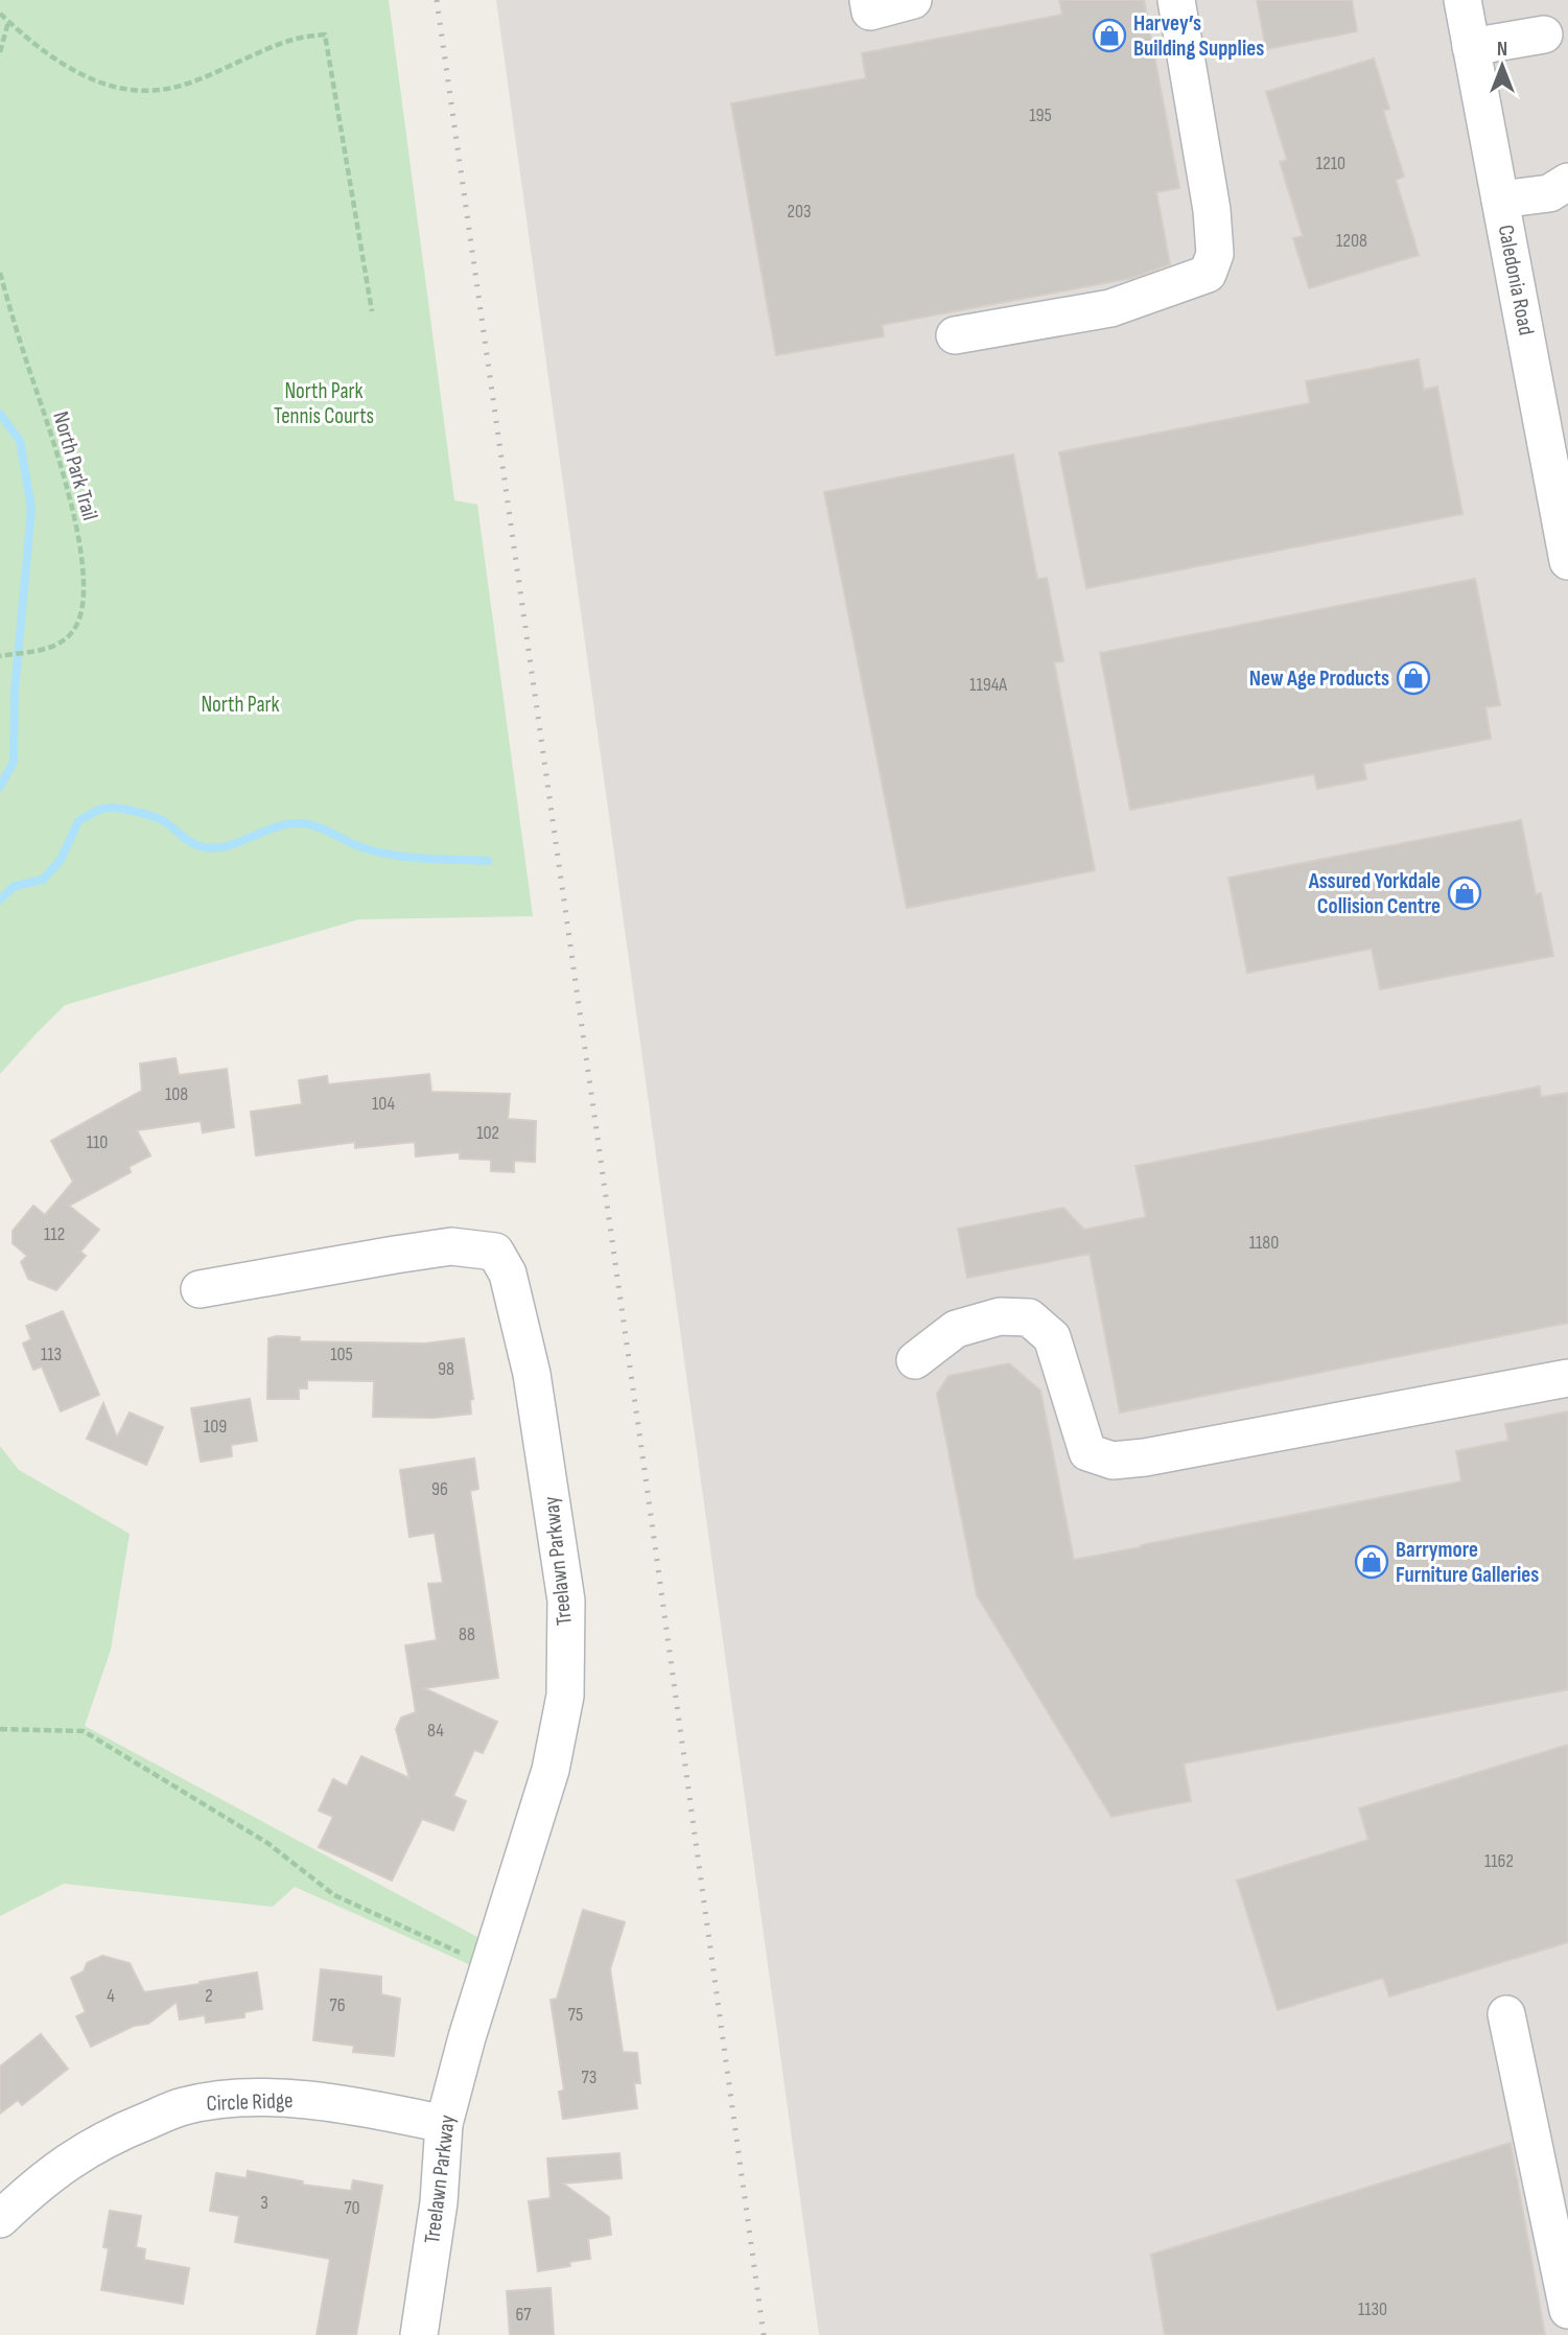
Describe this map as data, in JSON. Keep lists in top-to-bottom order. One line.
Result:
{"streets":{"street":["Caledonia Road","Treelawn Parkway","Circle Ridge"],"path":["North Park Trail"]},"crossings":[["Treelawn Parkway","Circle Ridge"]],"parks":["North Park Tennis Courts","North Park"],"places":{"shop":["Harvey’s Building Supplies","New Age Products","Assured Yorkdale Collision Centre","Barrymore Furniture Galleries"]},"house_numbers":["195","1210","203","1208","1194A","108","104","102","110","112","1180","113","105","98","109","96","88","84","1162","4","2","76","75","73","3","70","1130","67"],"north":"top"}
